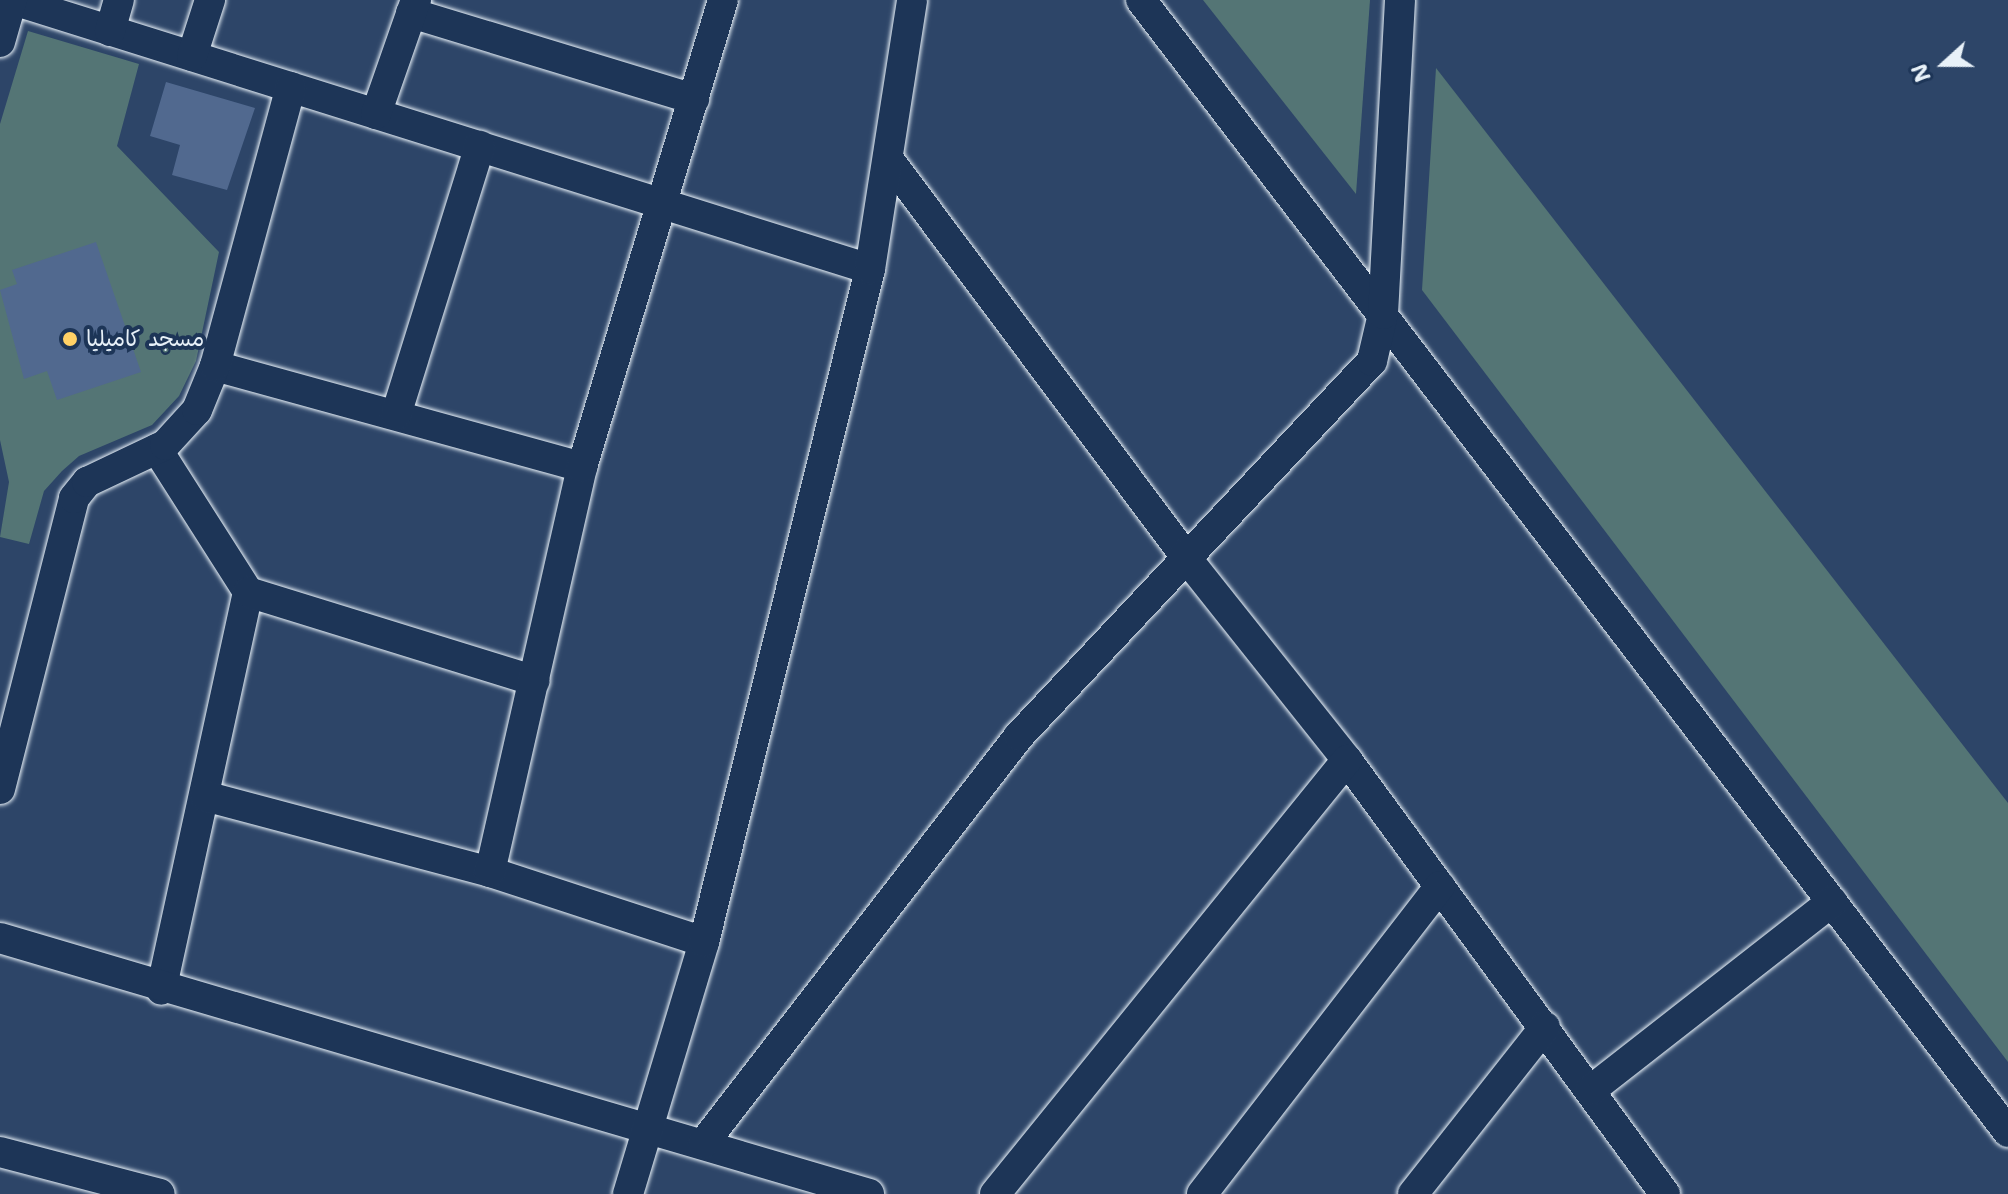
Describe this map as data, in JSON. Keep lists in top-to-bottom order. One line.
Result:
{"places":["مسجد كاميليا"],"north":"left"}
